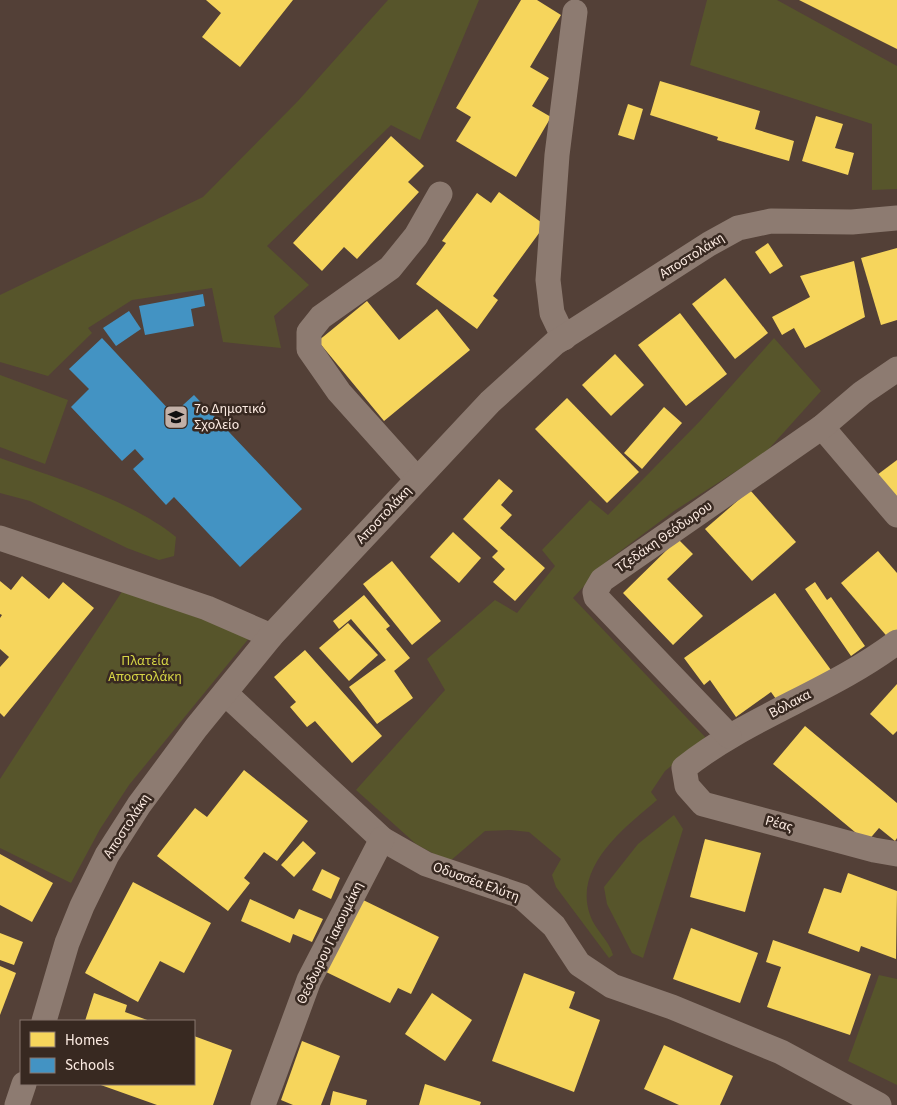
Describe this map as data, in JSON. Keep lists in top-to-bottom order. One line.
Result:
{"streets":{"street":["Αποστολάκη","Τζεδάκη Θεόδωρου","Βόλακα","Ρέας","Οδυσσέα Ελύτη","Θεόδωρου Γιακουμάκη"]},"crossings":[["Αποστολάκη","Οδυσσέα Ελύτη"],["Τζεδάκη Θεόδωρου","Βόλακα"],["Βόλακα","Ρέας"],["Οδυσσέα Ελύτη","Θεόδωρου Γιακουμάκη"]],"parks":["Πλατεία Αποστολάκη"],"places":{"school or university":["7ο Δημοτικό Σχολείο"]},"legend":["Homes","Schools"]}
